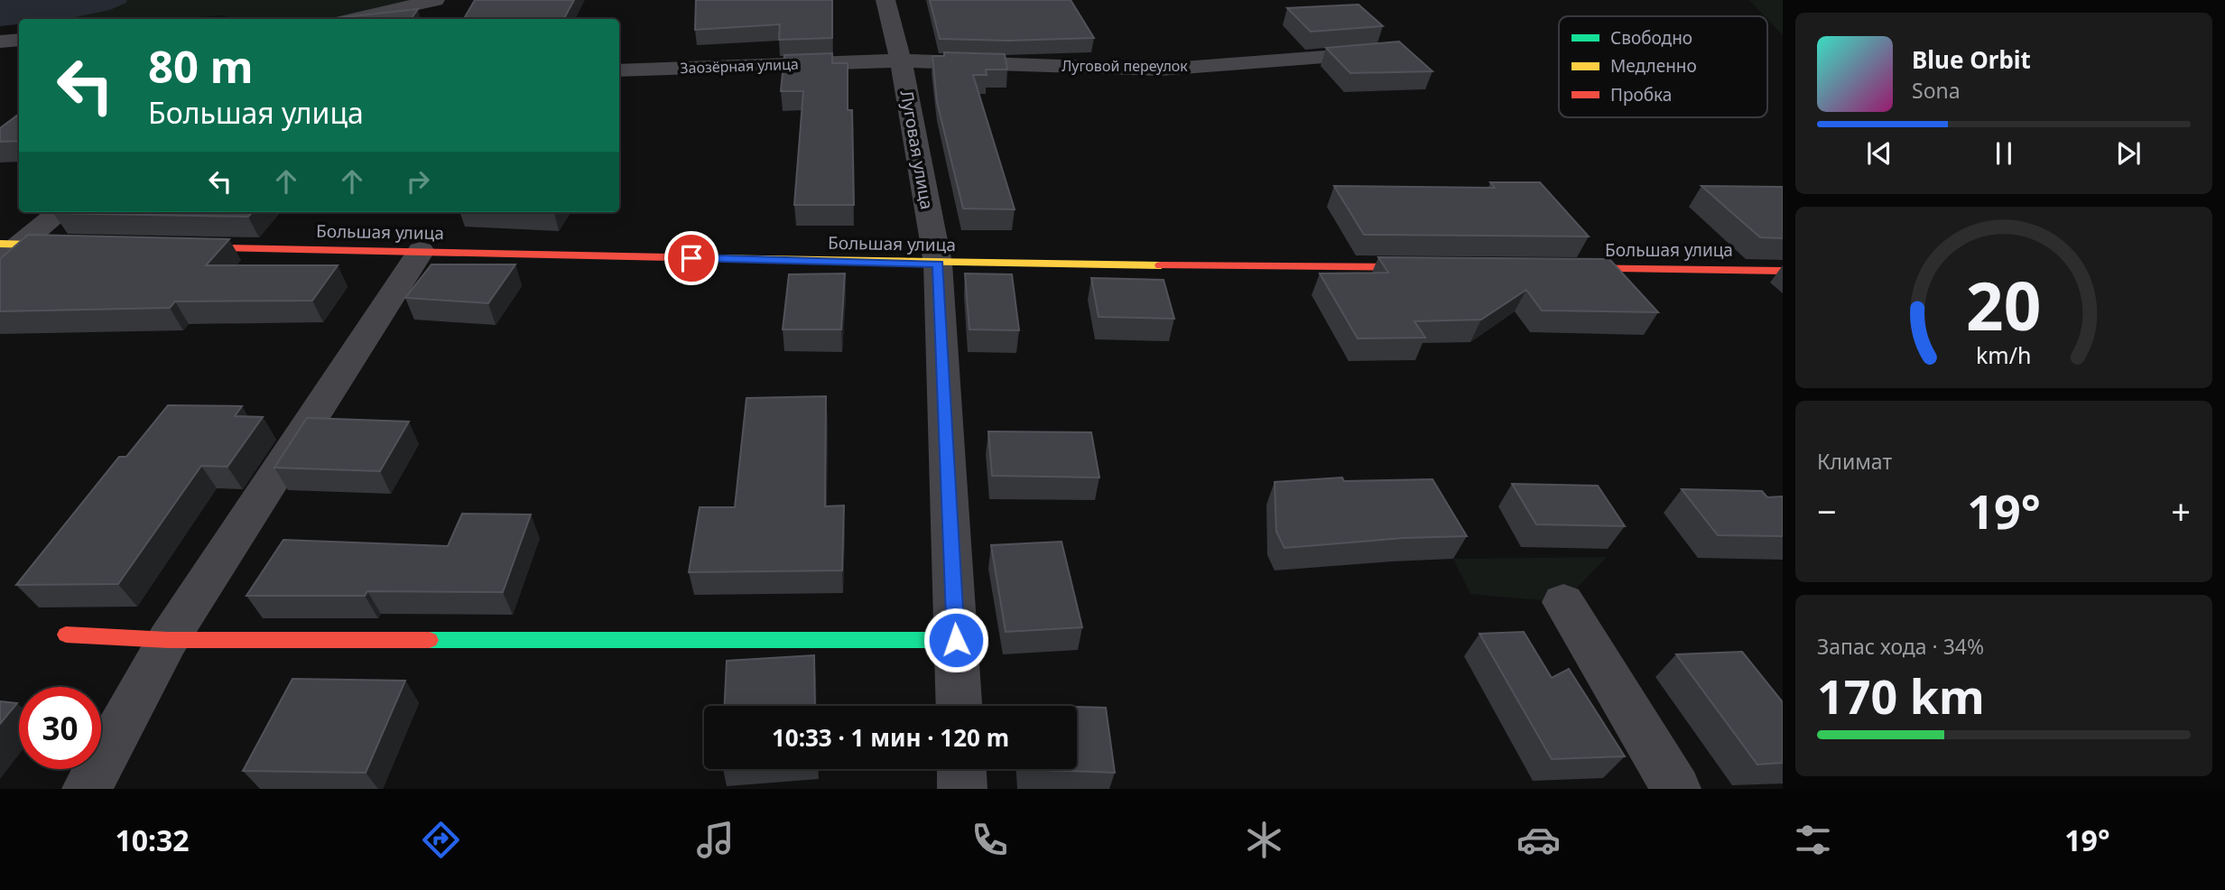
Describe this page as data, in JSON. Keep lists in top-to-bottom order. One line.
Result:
{"streets":{"street":["Заозёрная улица","Луговой переулок","Луговая улица","Большая улица"]},"crossings":[["Заозёрная улица","Луговой переулок"],["Заозёрная улица","Луговая улица"],["Луговой переулок","Луговая улица"],["Луговая улица","Большая улица"]],"legend":["Свободно","Медленно","Пробка"],"page":{"turn":["80 m","Большая улица"],"song":["Blue Orbit","Sona"],"tile":["Климат",["Запас хода · 34%","170 km"]],"heat":["−","19°","+"],"limit":"30","trip":"10:33 · 1 мин · 120 m","tabs":["10:32","19°"],"gauge":["20","km/h"]}}
